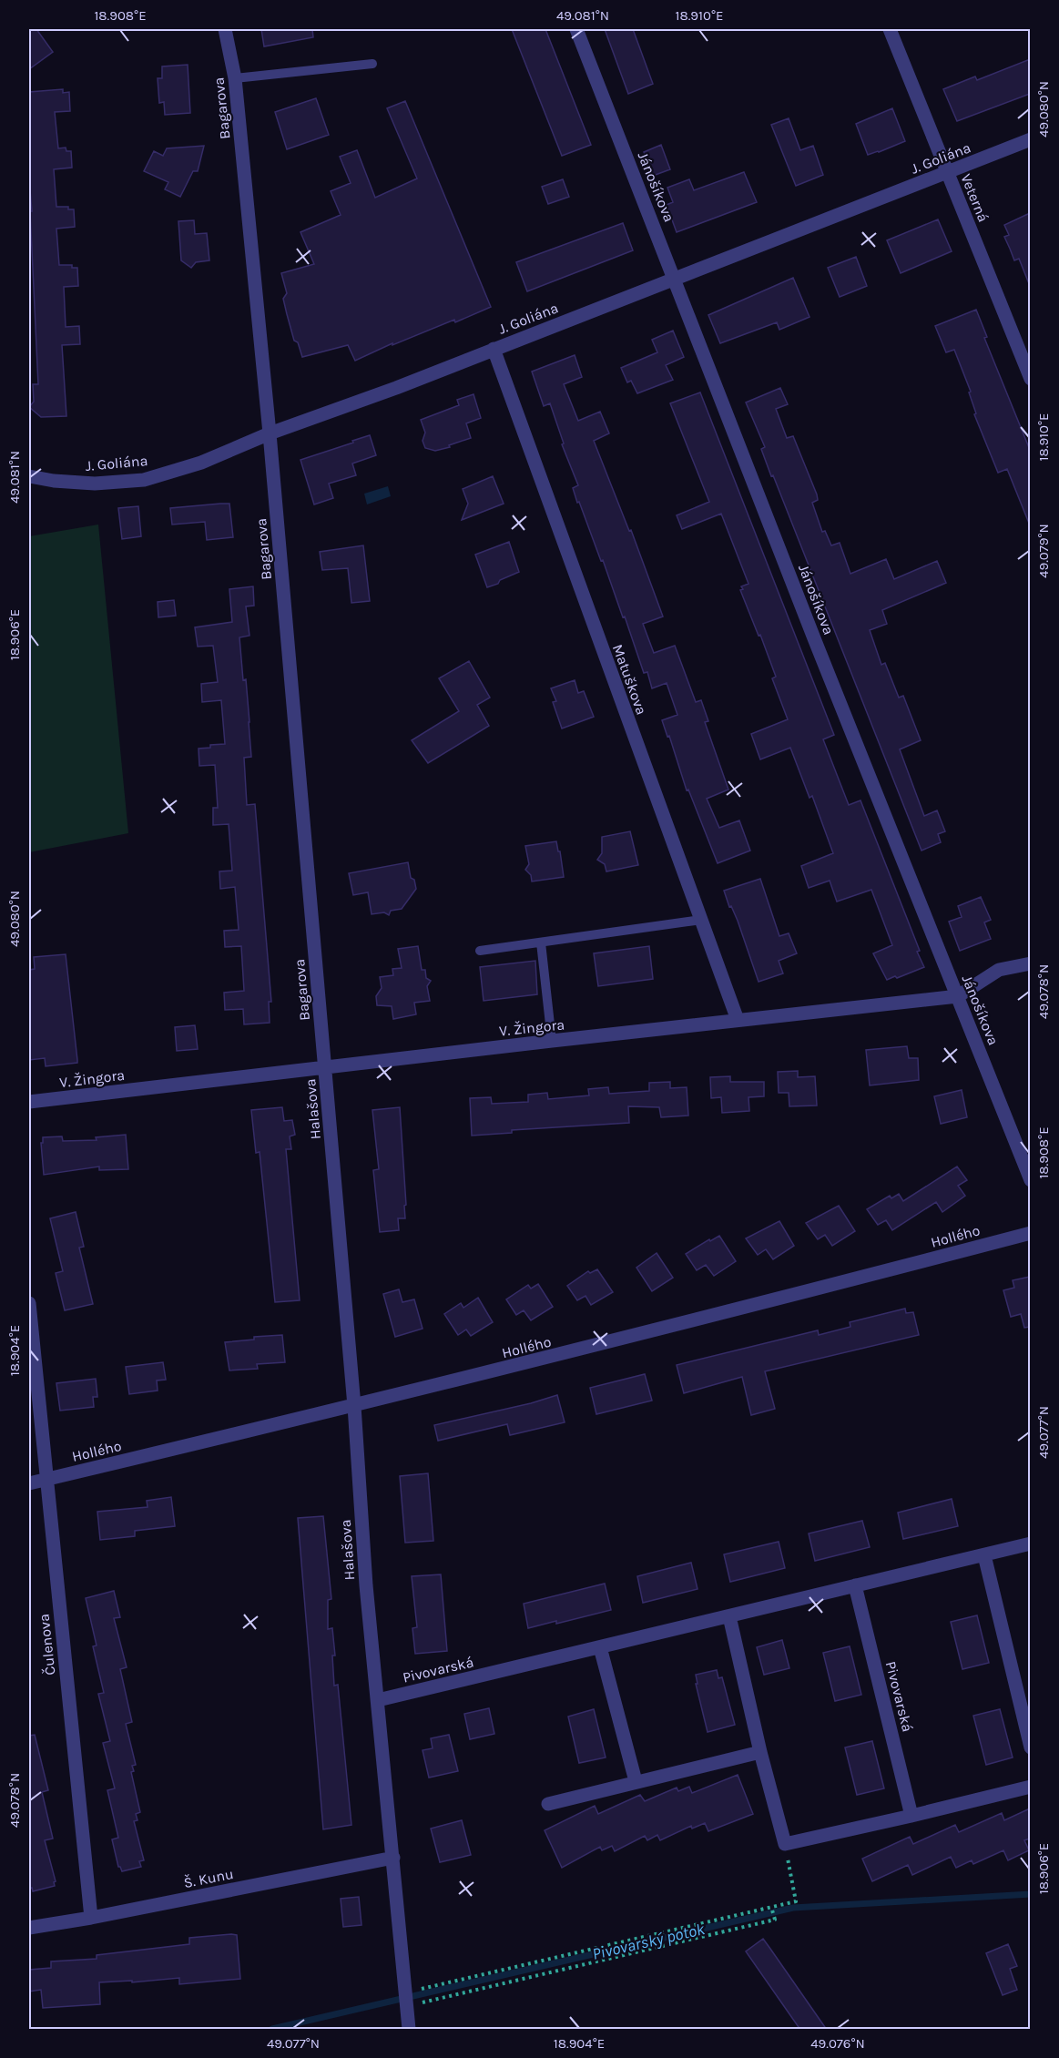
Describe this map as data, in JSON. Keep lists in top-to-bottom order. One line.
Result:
{"streets":{"street":["Bagarova","J. Goliána","Jánošíkova","Veterná","Matuškova","V. Žingora","Halašova","Hollého","Čulenova","Pivovarská","Š. Kunu"]},"crossings":[["Bagarova","J. Goliána"],["Bagarova","V. Žingora"],["Bagarova","Halašova"],["J. Goliána","Jánošíkova"],["J. Goliána","Veterná"],["J. Goliána","Matuškova"],["Jánošíkova","V. Žingora"],["Matuškova","V. Žingora"],["V. Žingora","Halašova"],["Halašova","Hollého"],["Halašova","Pivovarská"],["Halašova","Š. Kunu"],["Hollého","Čulenova"],["Čulenova","Š. Kunu"]],"water":["Pivovarský potok"],"coordinates":["18.908°E","49.081°N","18.910°E","49.080°N","49.079°N","18.906°E","49.078°N","18.904°E","49.077°N","49.076°N"]}
